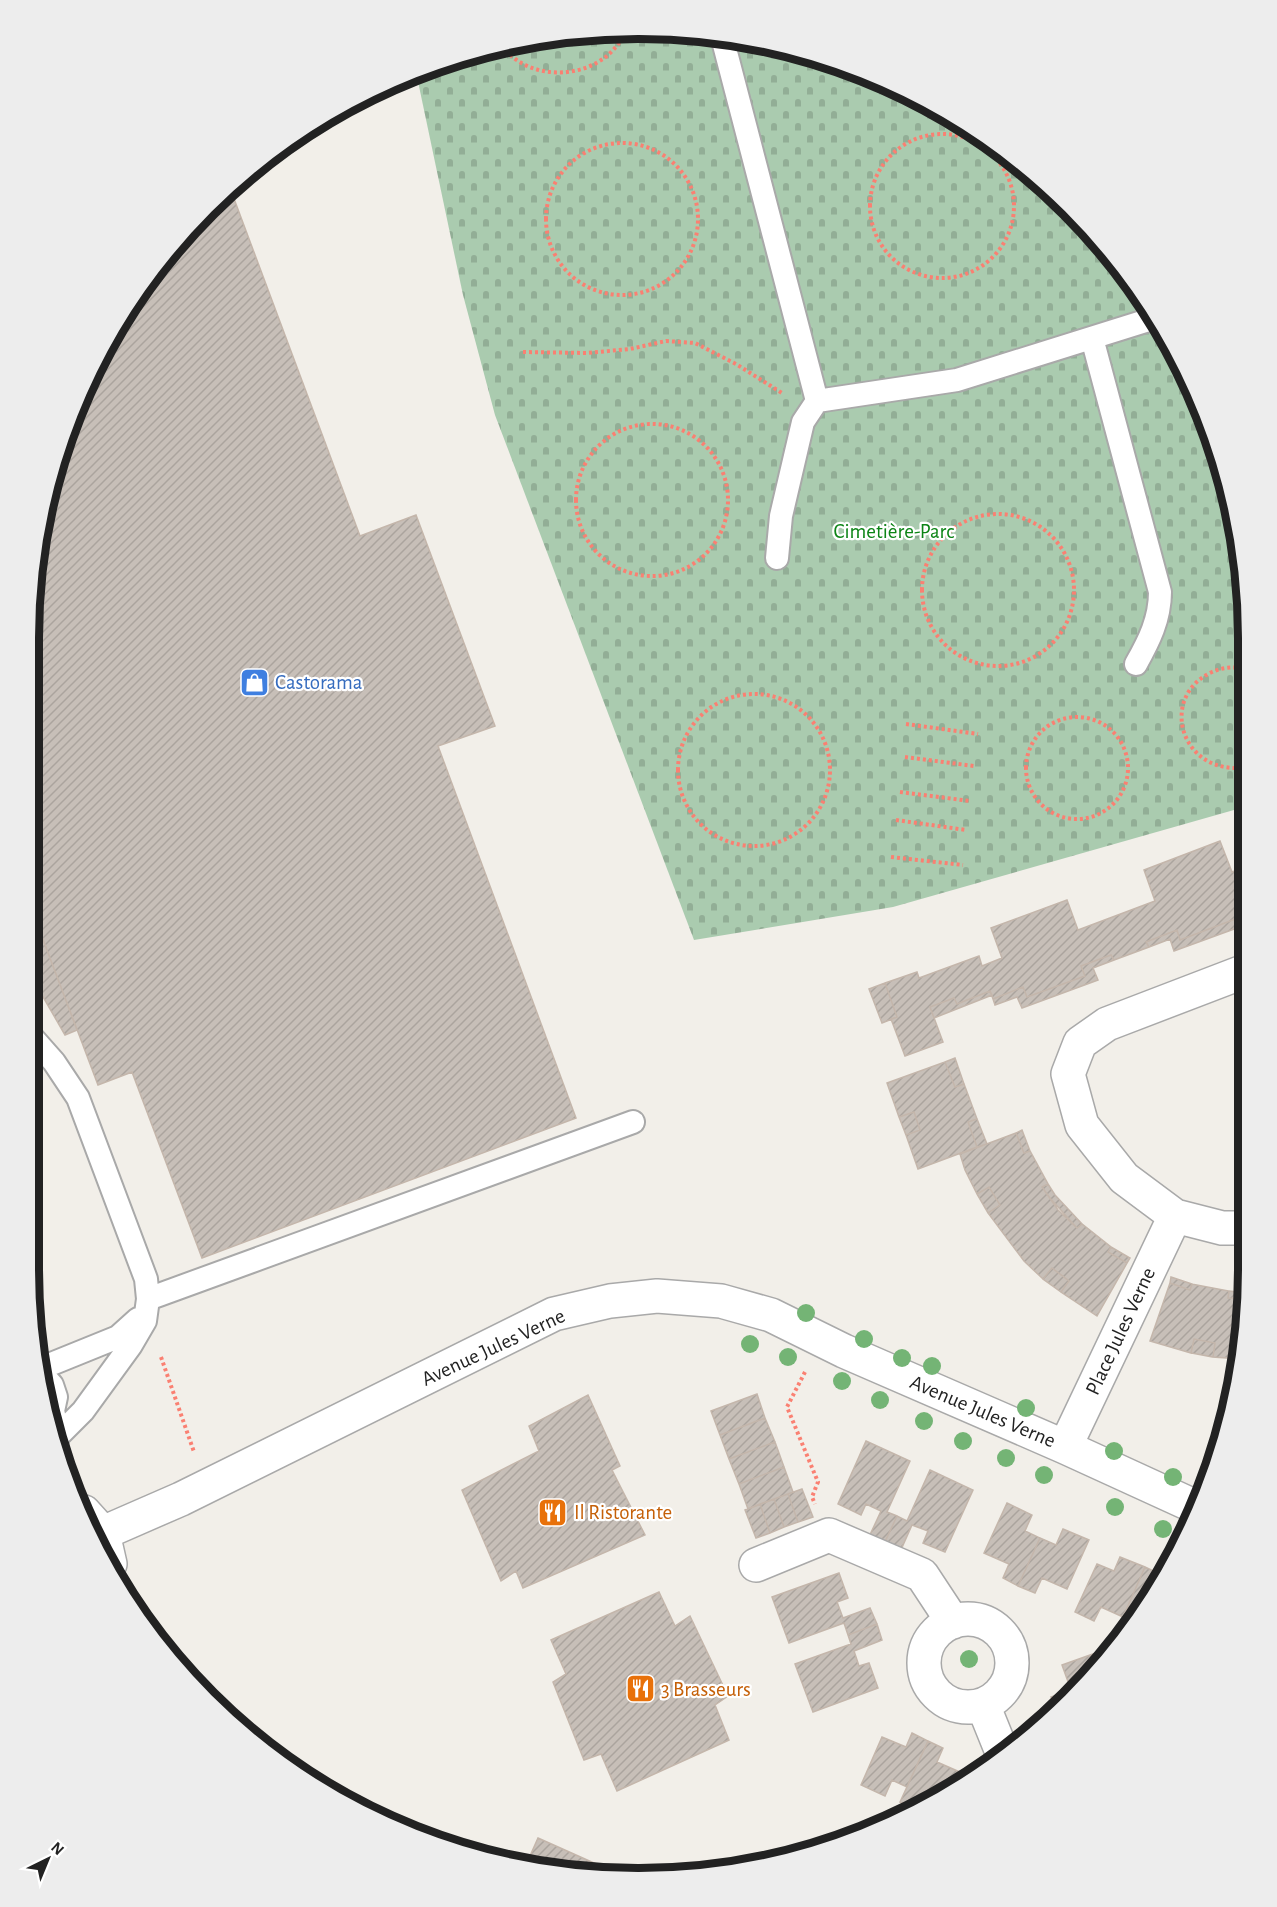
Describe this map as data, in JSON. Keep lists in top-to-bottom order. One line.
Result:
{"streets":{"street":["Place Jules Verne","Avenue Jules Verne"]},"crossings":[["Place Jules Verne","Avenue Jules Verne"]],"parks":["Cimetière-Parc"],"places":{"shop":["Castorama"],"restaurant":["Il Ristorante","3 Brasseurs"]},"north":"top right"}
